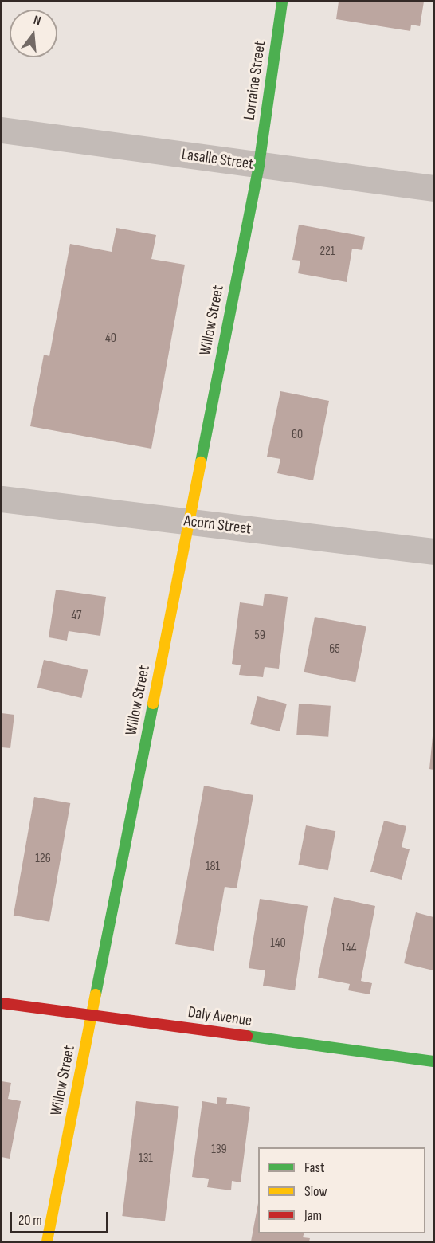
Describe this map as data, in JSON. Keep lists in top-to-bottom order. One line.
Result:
{"streets":{"street":["Lorraine Street","Lasalle Street","Willow Street","Acorn Street","Daly Avenue"]},"crossings":[["Lorraine Street","Lasalle Street"],["Lorraine Street","Willow Street"],["Lasalle Street","Willow Street"],["Willow Street","Acorn Street"],["Willow Street","Daly Avenue"]],"house_numbers":["221","40","60","47","59","65","126","181","140","144","139","131"],"legend":["Fast","Slow","Jam"],"scale_bar":"20 m","north":"top"}
